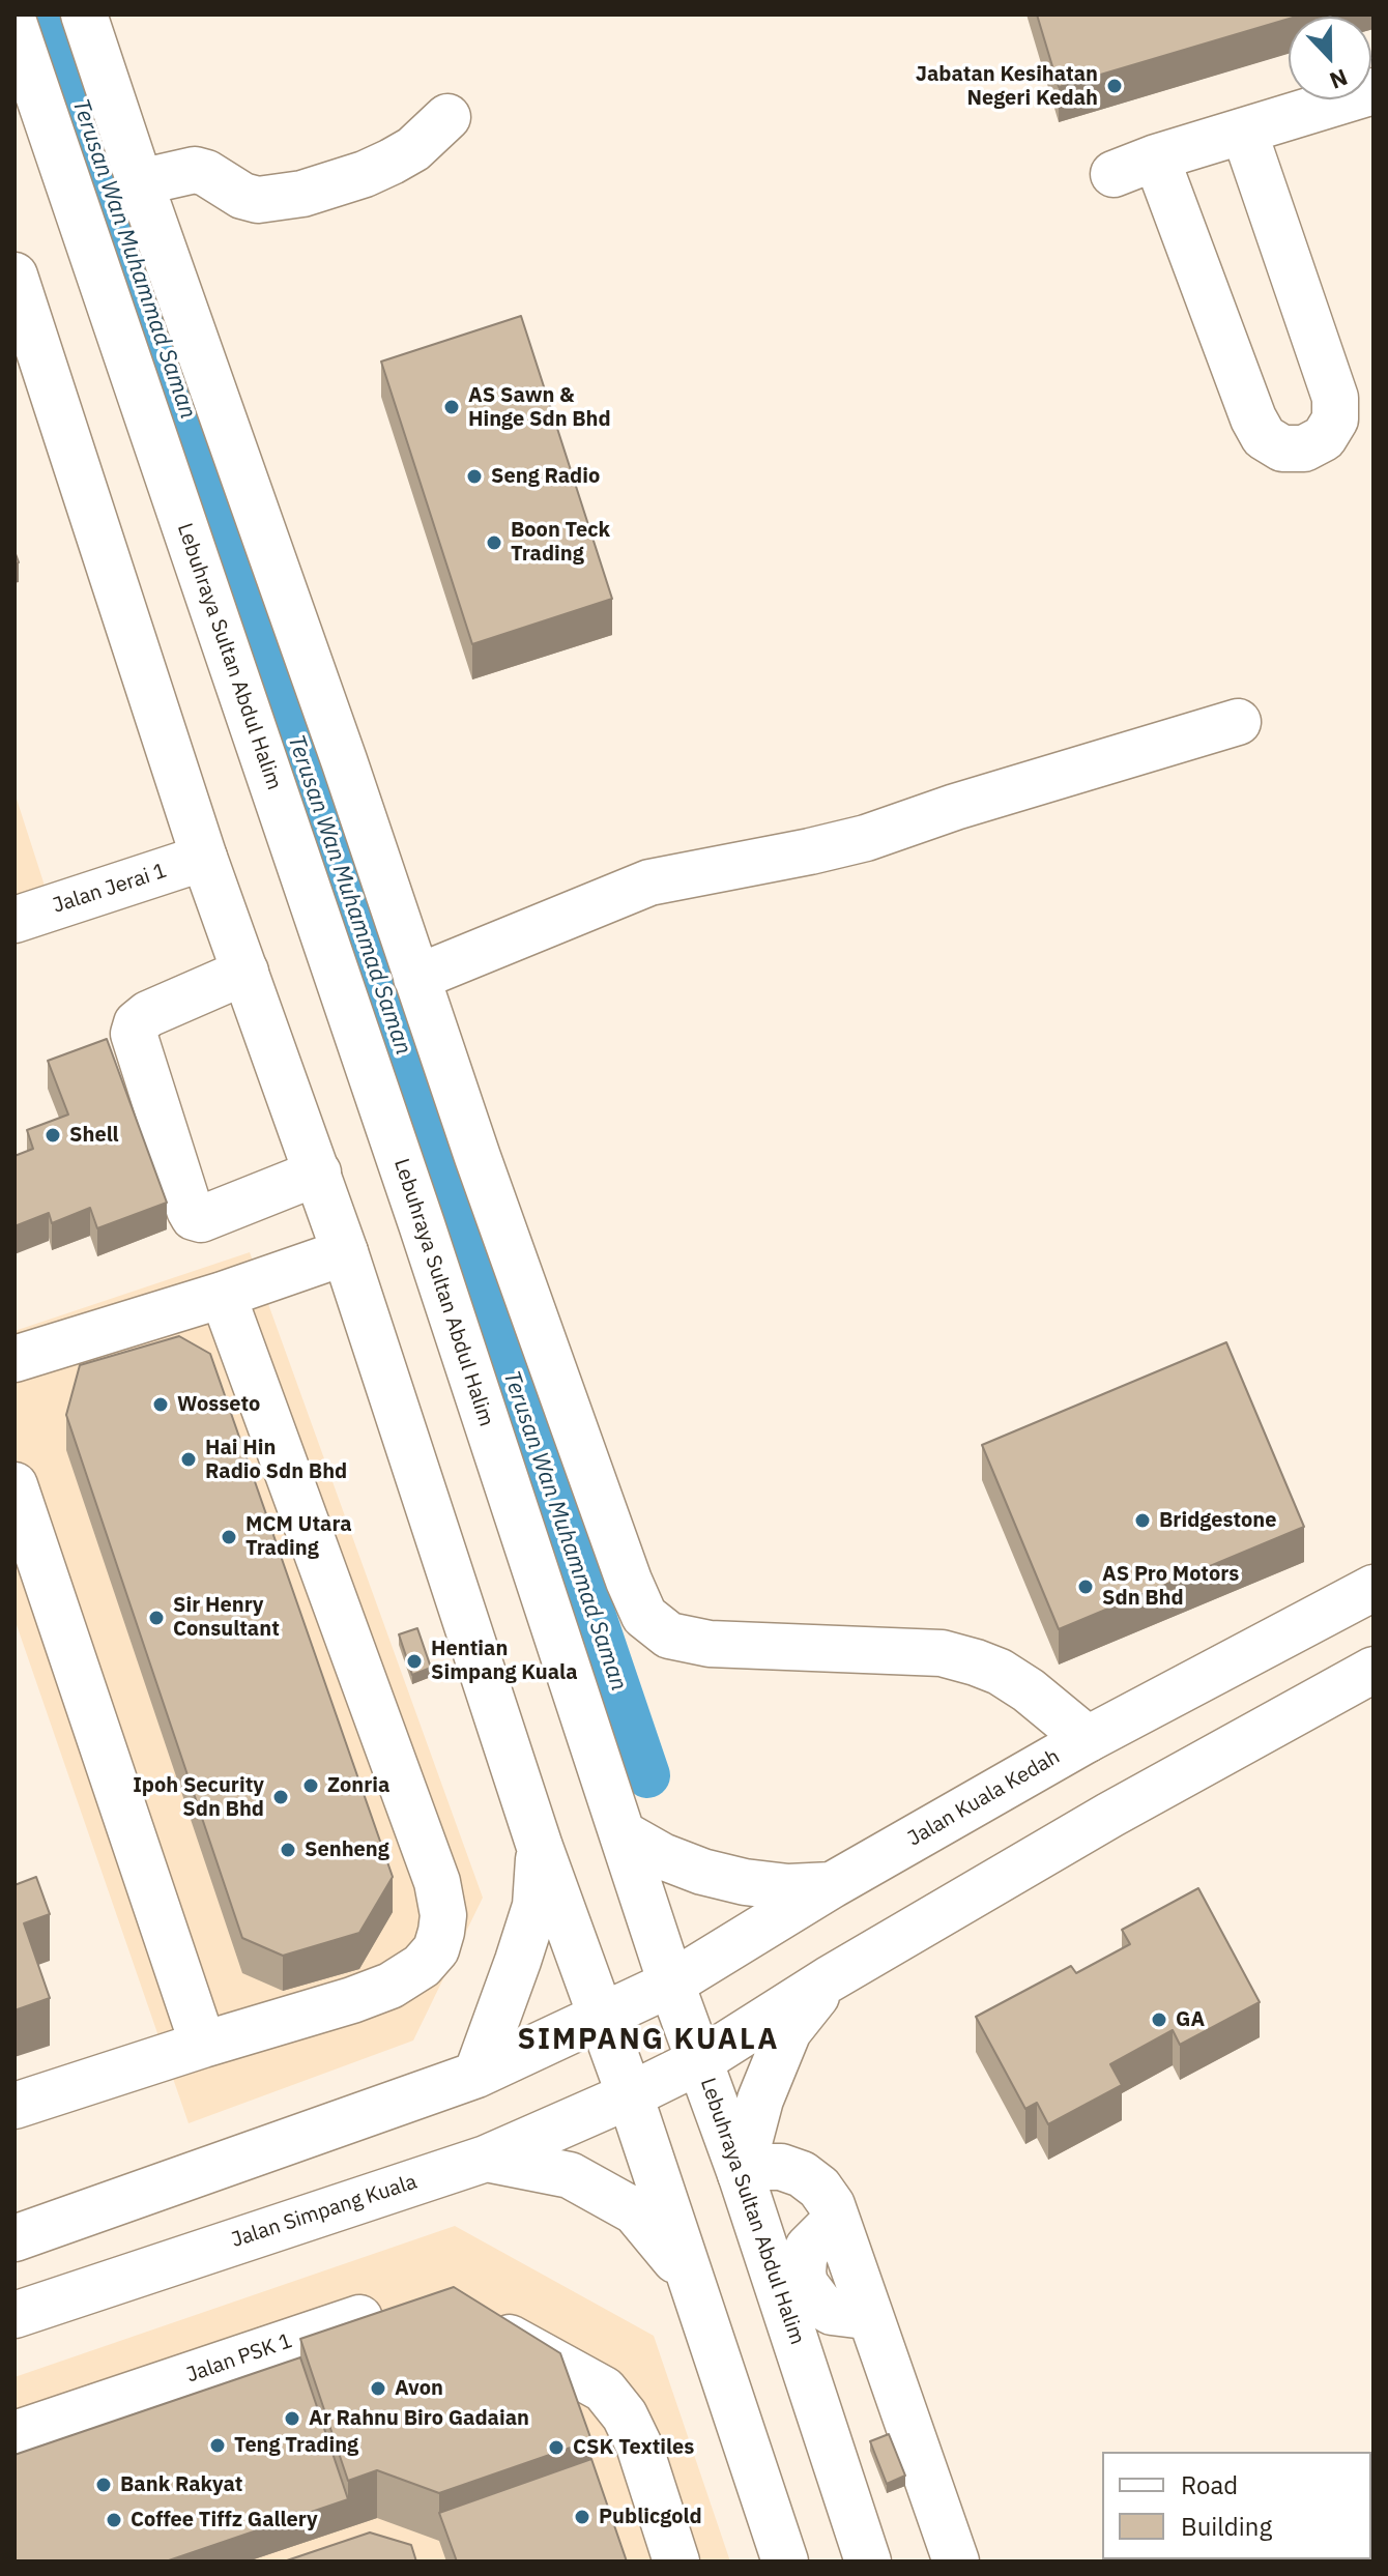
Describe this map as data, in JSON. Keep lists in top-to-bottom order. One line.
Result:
{"streets":{"main road":["Lebuhraya Sultan Abdul Halim","Jalan Jerai 1","Jalan Kuala Kedah","Jalan Simpang Kuala","Jalan PSK 1"]},"crossings":[["Lebuhraya Sultan Abdul Halim","Jalan Kuala Kedah"]],"districts":["SIMPANG KUALA"],"water":["Terusan Wan Muhammad Saman"],"places":["Jabatan Kesihatan Negeri Kedah","AS Sawn & Hinge Sdn Bhd","Seng Radio","Boon Teck Trading","Shell","Wosseto","Hai Hin Radio Sdn Bhd","Bridgestone","MCM Utara Trading","AS Pro Motors Sdn Bhd","Sir Henry Consultant","Hentian Simpang Kuala","Zonria","Ipoh Security Sdn Bhd","Senheng","GA","Avon","Ar Rahnu Biro Gadaian","Teng Trading","CSK Textiles","Bank Rakyat","Publicgold","Coffee Tiffz Gallery"],"legend":["Road","Building"],"north":"bottom"}
